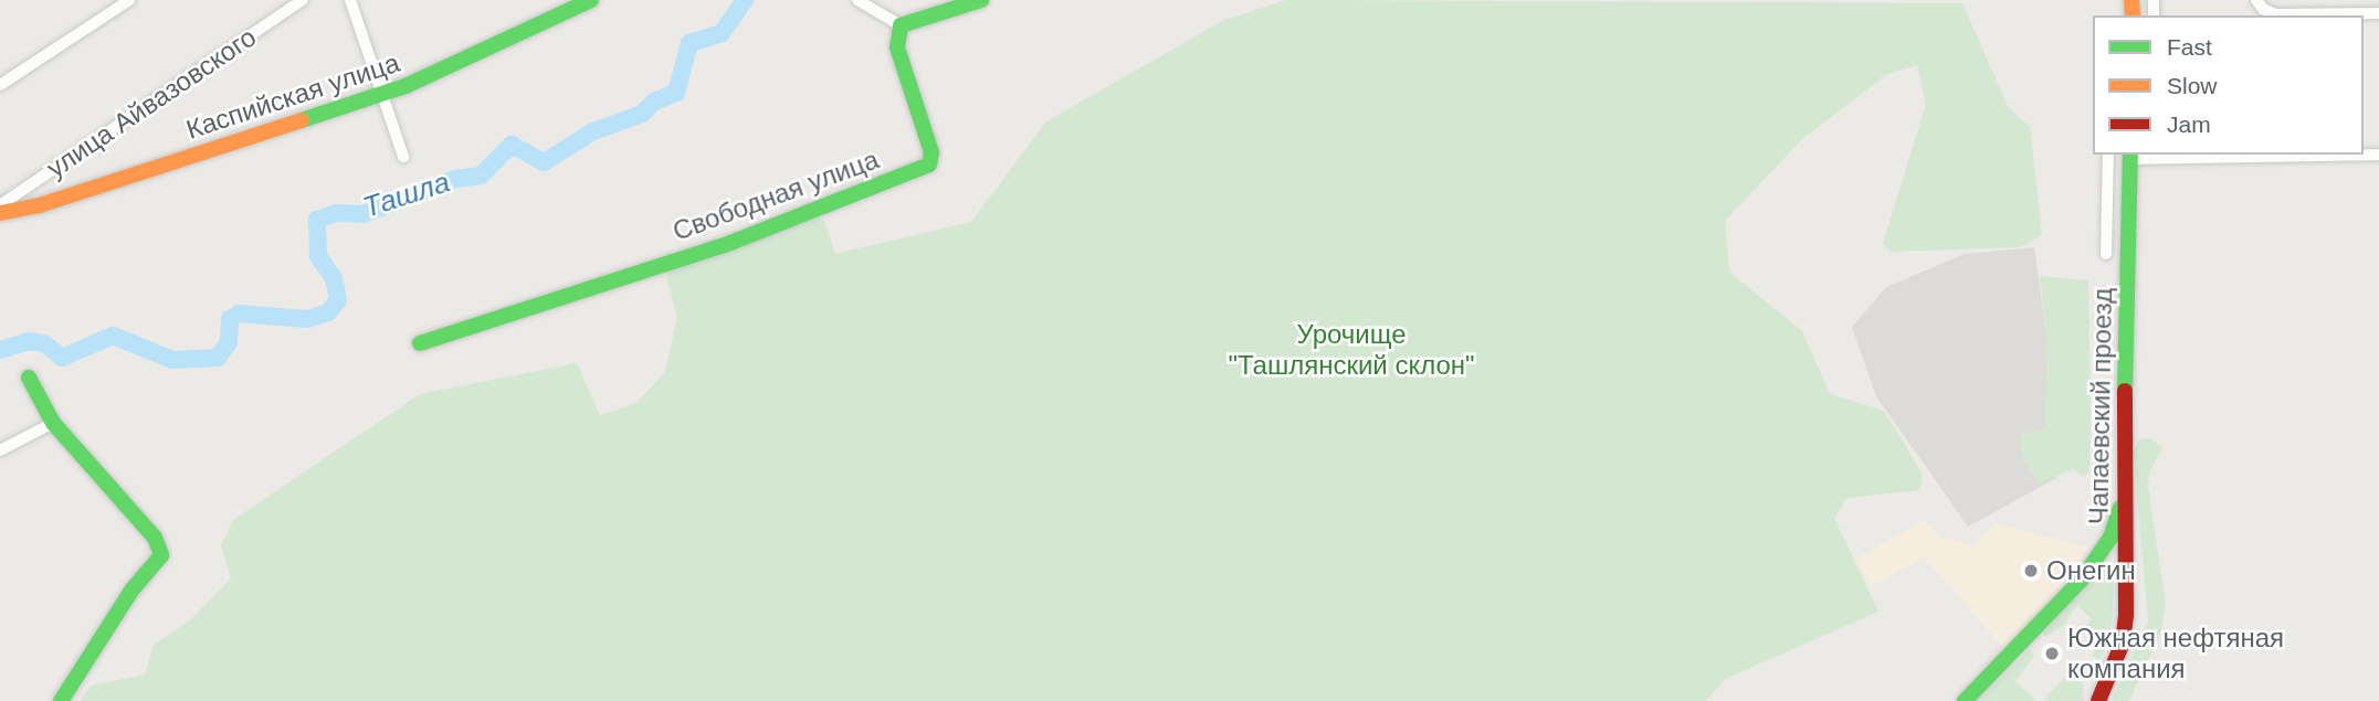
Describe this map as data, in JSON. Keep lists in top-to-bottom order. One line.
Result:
{"streets":{"street":["Каспийская улица","улица Айвазовского","Свободная улица","Чапаевский проезд"]},"water":["Ташла"],"parks":["Урочище \"Ташлянский склон\""],"places":["Онегин","Южная нефтяная компания"],"legend":["Fast","Slow","Jam"]}
